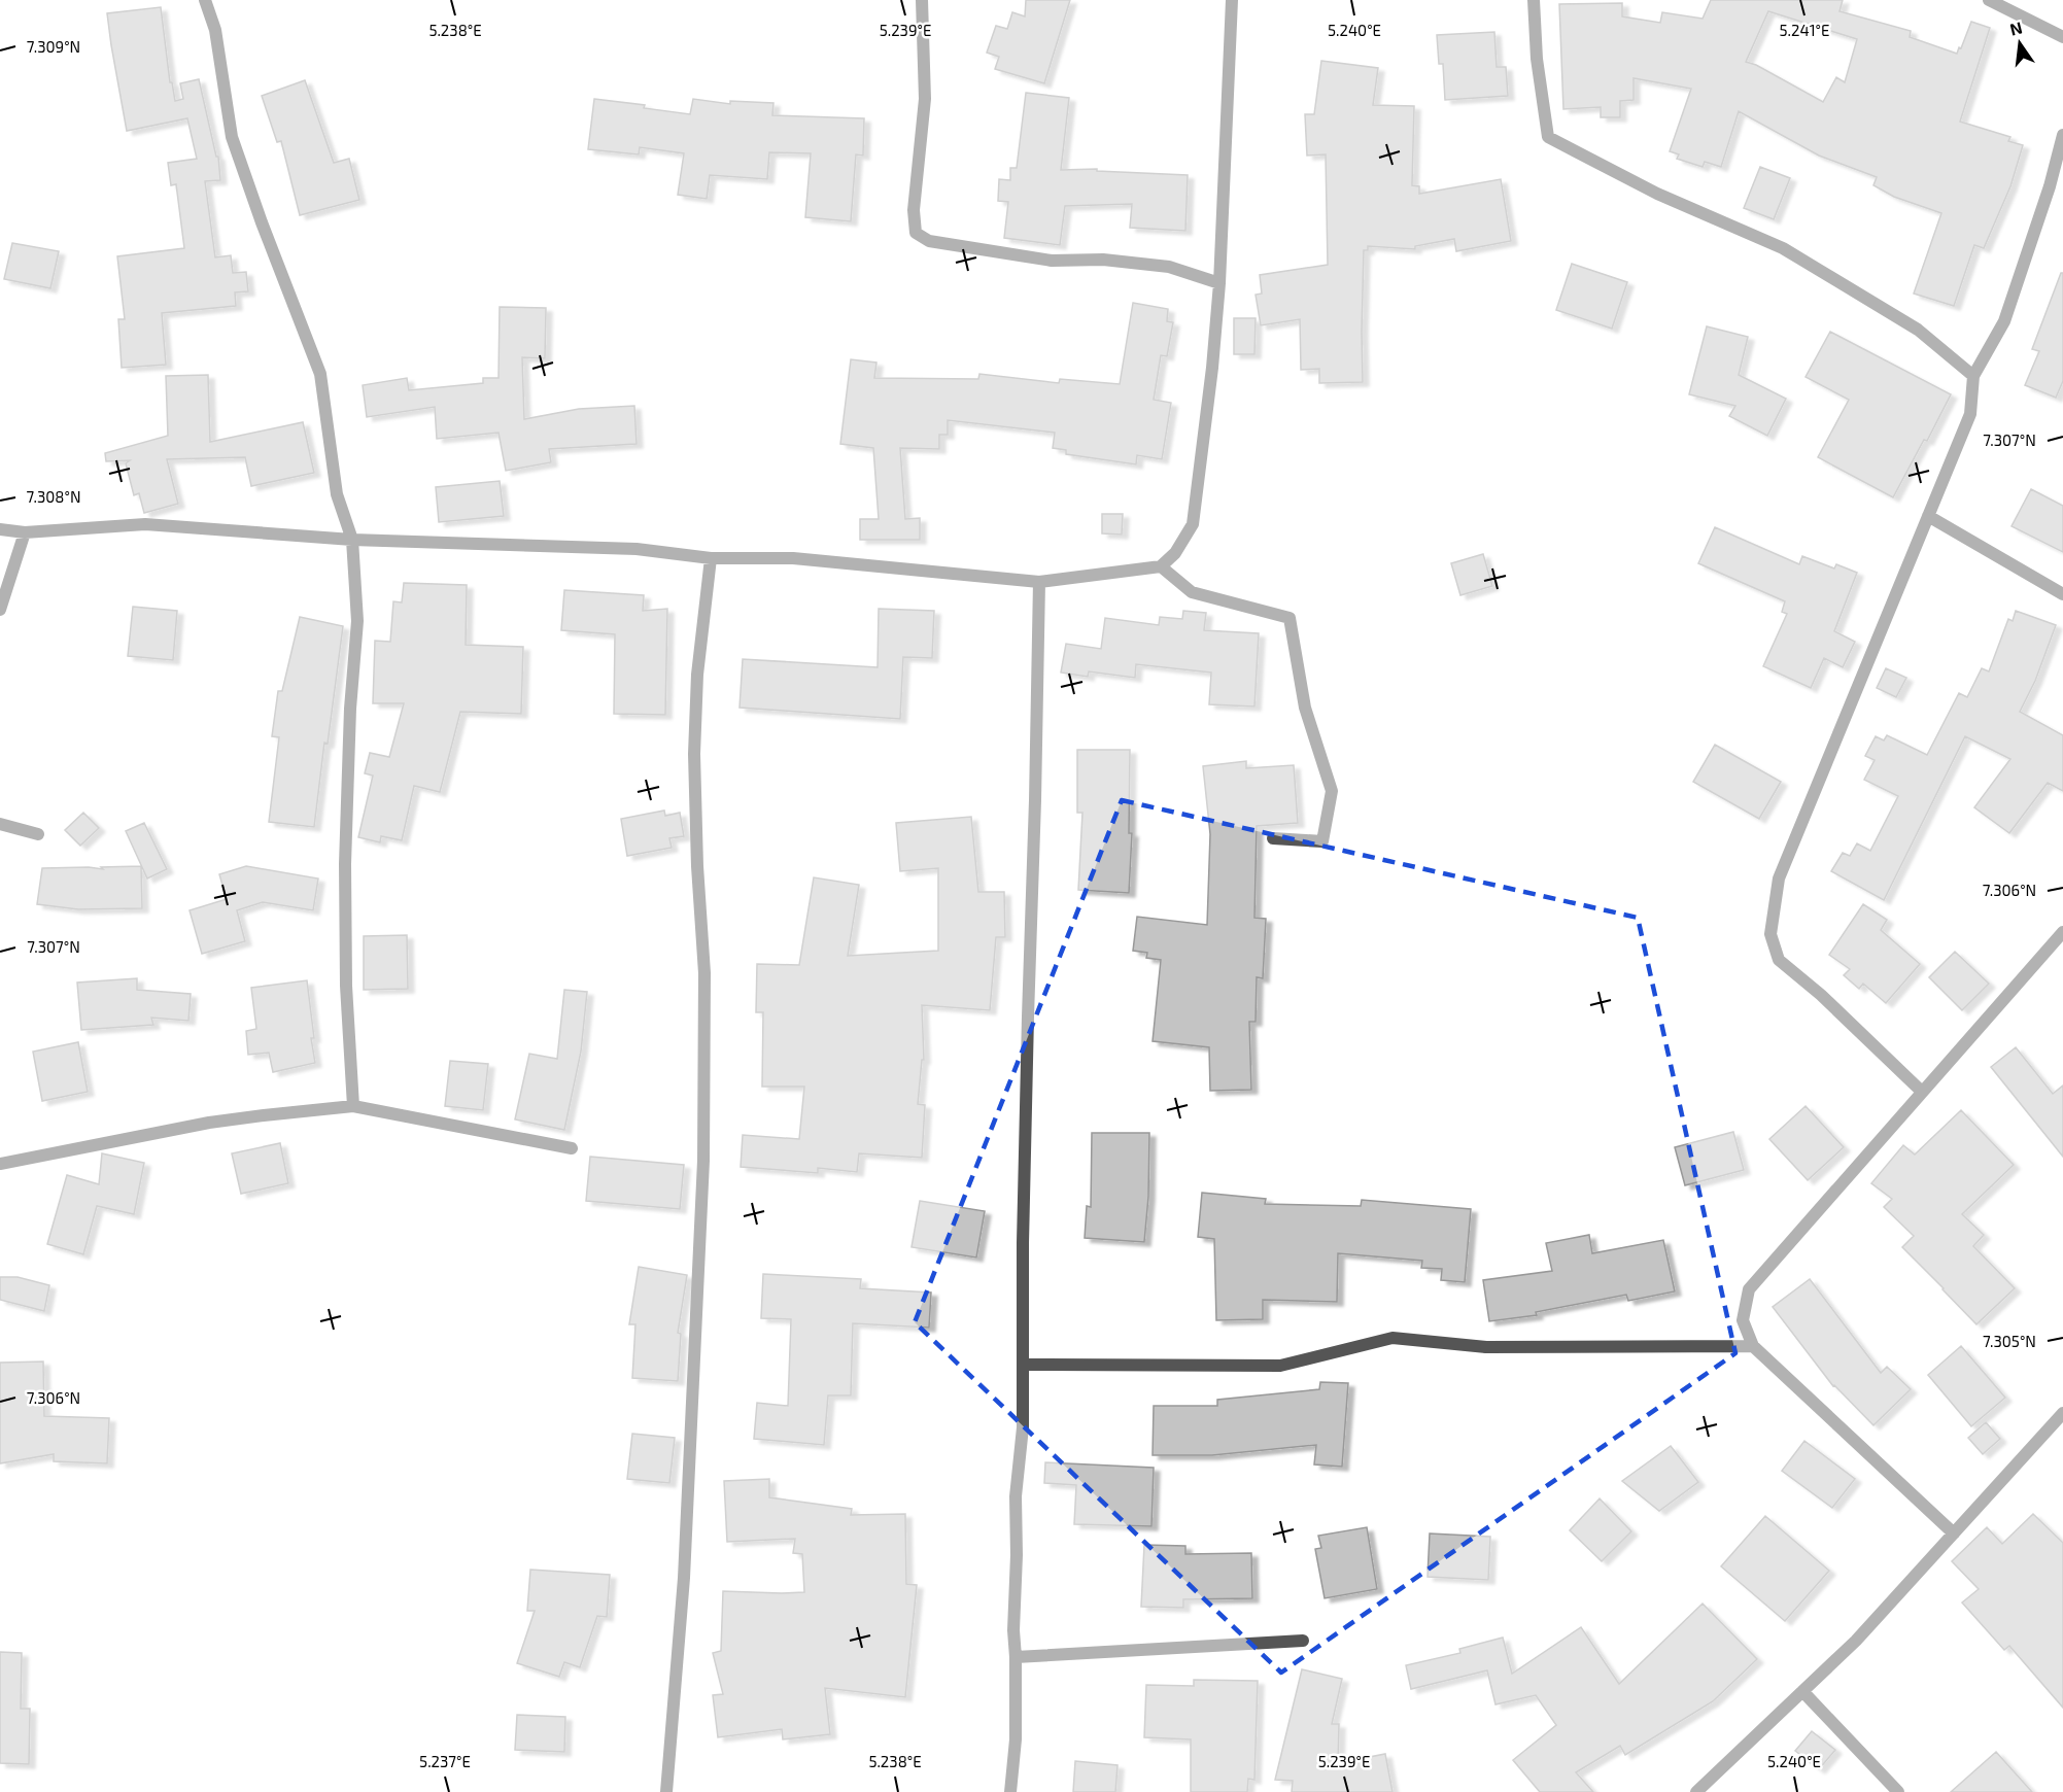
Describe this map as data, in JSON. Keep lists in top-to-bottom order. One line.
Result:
{"north":"top","coordinates":["5.238°E","5.239°E","5.240°E","5.241°E","7.309°N","7.307°N","7.308°N","7.306°N","7.305°N","5.237°E"]}
